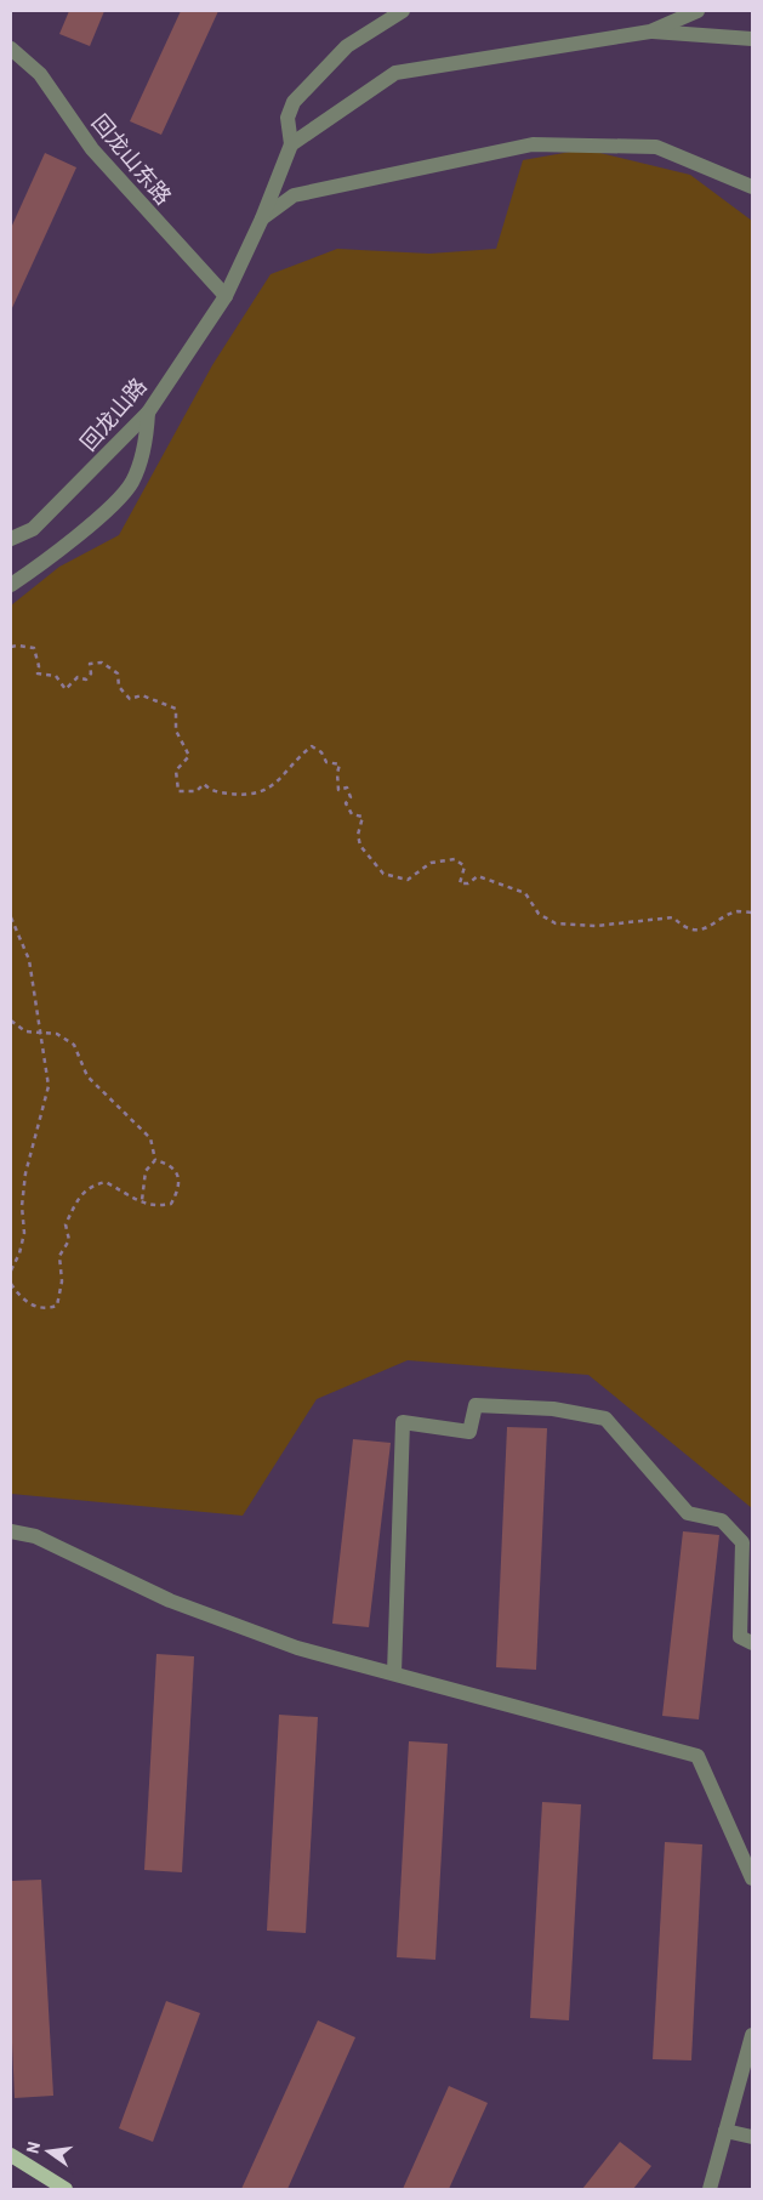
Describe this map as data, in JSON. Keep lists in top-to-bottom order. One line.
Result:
{"streets":{"street":["回龙山东路","回龙山路"]},"crossings":[["回龙山东路","回龙山路"]],"north":"left"}
